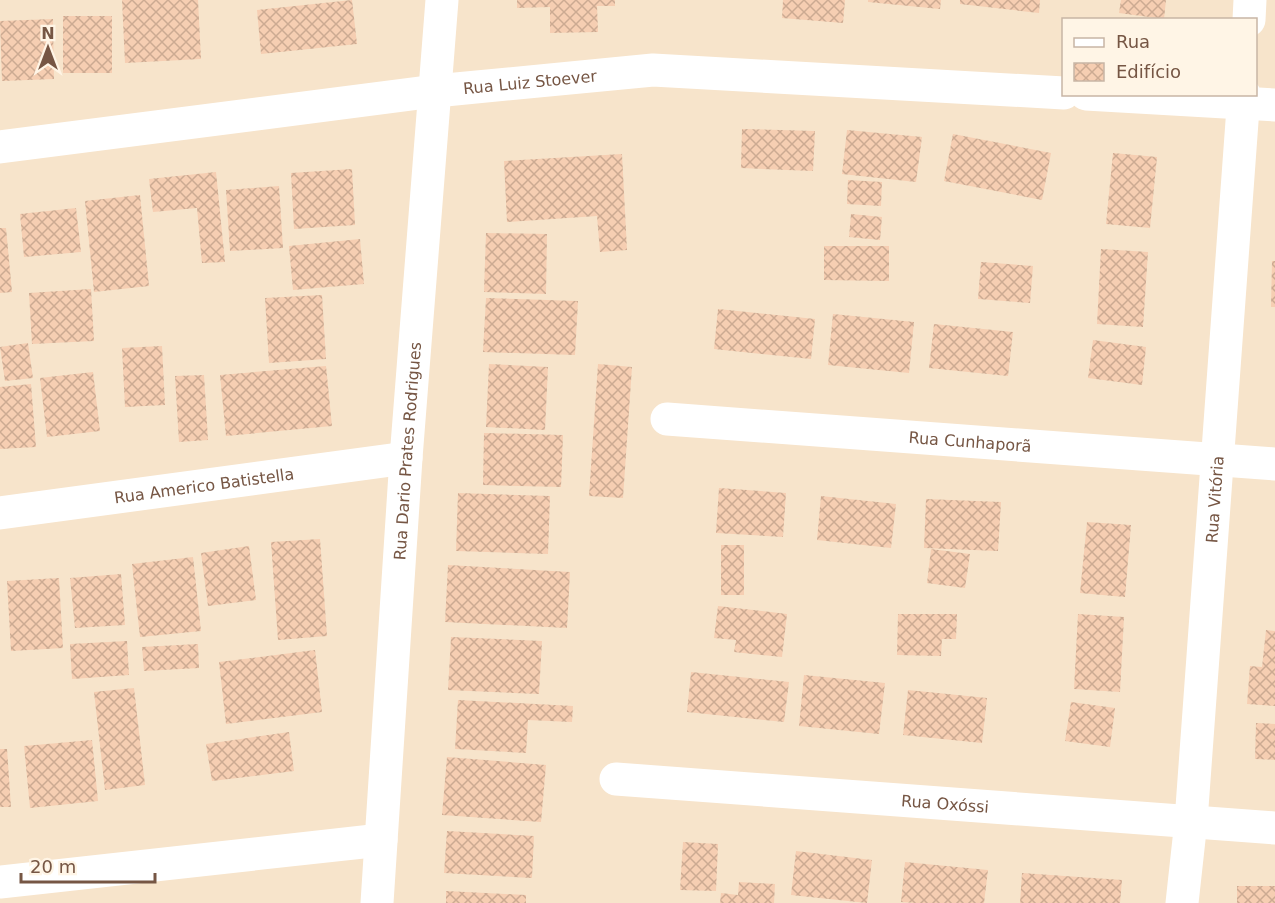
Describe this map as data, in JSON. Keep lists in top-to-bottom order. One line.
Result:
{"streets":{"street":["Rua Luiz Stoever","Rua Cunhaporã","Rua Dario Prates Rodrigues","Rua Americo Batistella","Rua Vitória","Rua Oxóssi"]},"crossings":[["Rua Luiz Stoever","Rua Dario Prates Rodrigues"],["Rua Cunhaporã","Rua Vitória"],["Rua Dario Prates Rodrigues","Rua Americo Batistella"],["Rua Vitória","Rua Oxóssi"]],"legend":["Rua","Edifício"],"scale_bar":"20 m","north":"top"}
